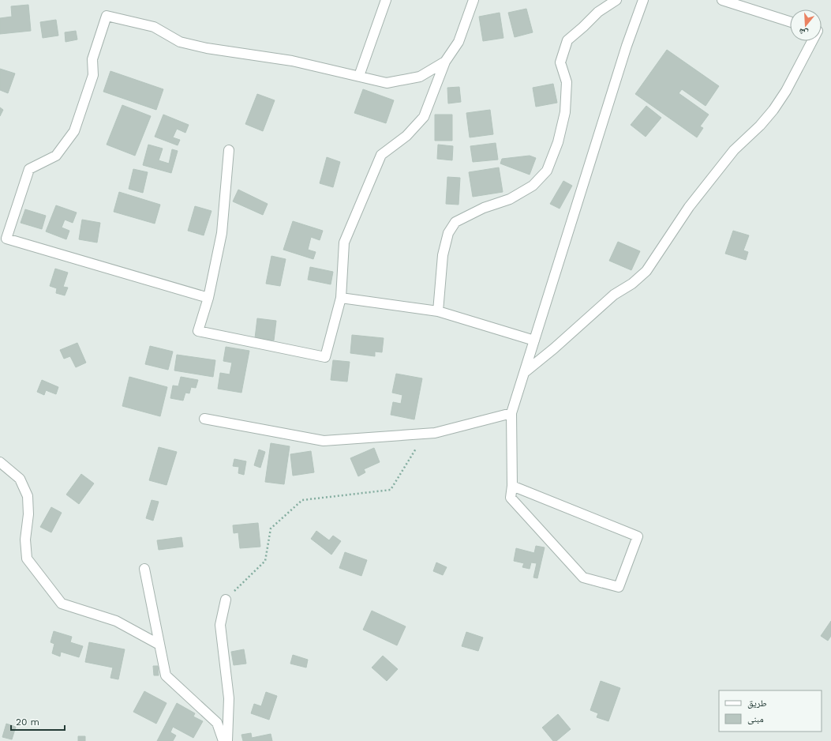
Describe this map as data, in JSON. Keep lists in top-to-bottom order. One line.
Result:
{"legend":["طريق","مبنى"],"scale_bar":"20 m","north":"bottom"}
